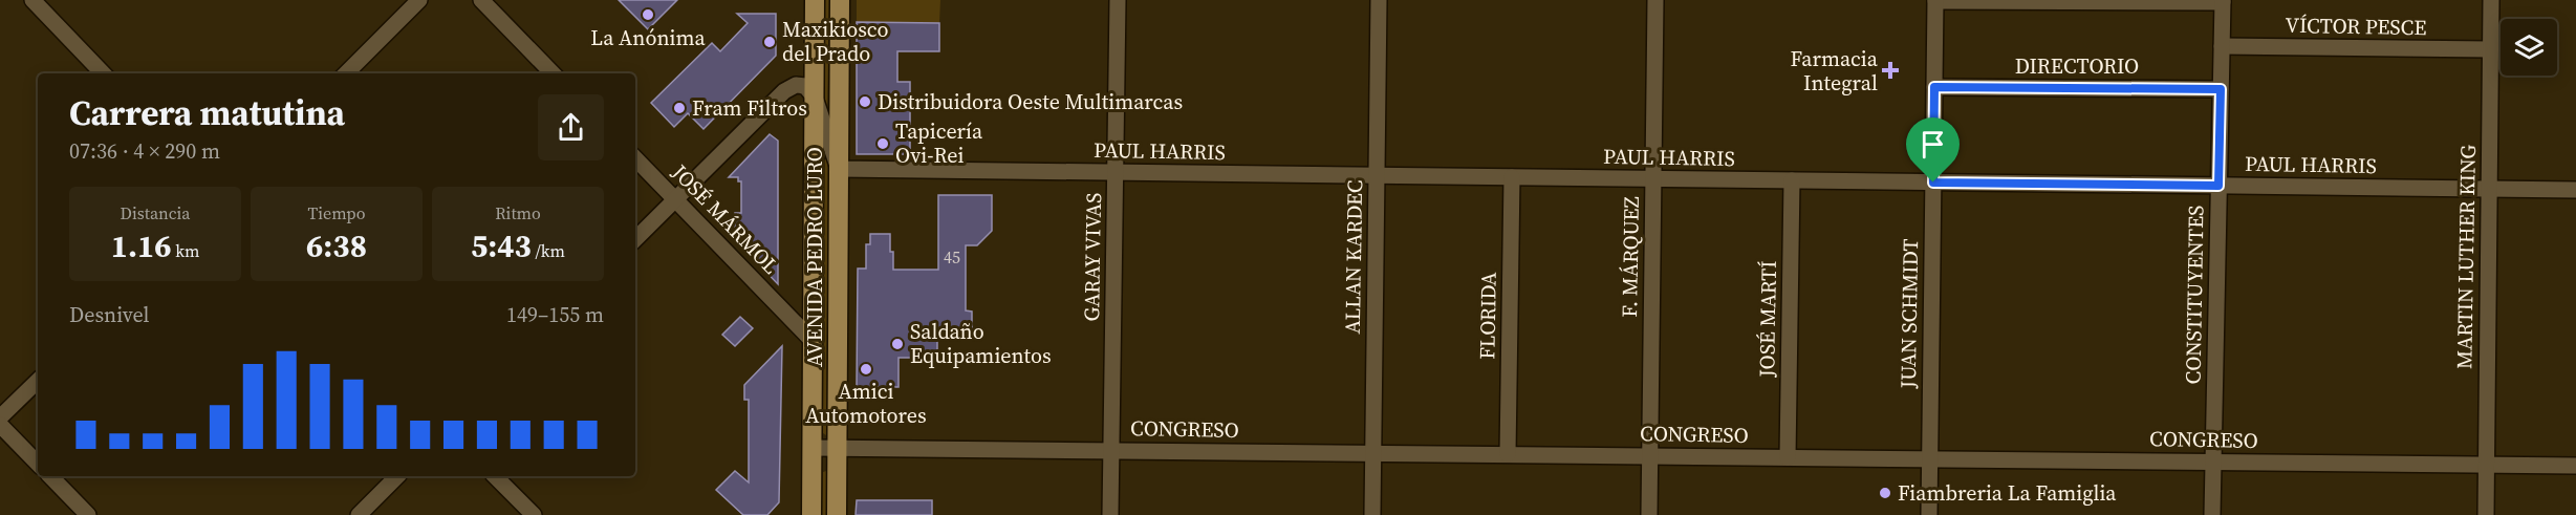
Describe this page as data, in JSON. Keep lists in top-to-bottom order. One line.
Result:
{"streets":{"main road":["AVENIDA PEDRO LURO"],"street":["VÍCTOR PESCE","DIRECTORIO","PAUL HARRIS","JOSÉ MÁRMOL","GARAY VIVAS","ALLAN KARDEC","F. MÁRQUEZ","MARTIN LUTHER KING","CONSTITUYENTES","JUAN SCHMIDT","FLORIDA","JOSÉ MARTÍ","CONGRESO"]},"crossings":[["VÍCTOR PESCE","MARTIN LUTHER KING"],["VÍCTOR PESCE","CONSTITUYENTES"],["DIRECTORIO","CONSTITUYENTES"],["DIRECTORIO","JUAN SCHMIDT"],["PAUL HARRIS","AVENIDA PEDRO LURO"],["PAUL HARRIS","GARAY VIVAS"],["PAUL HARRIS","ALLAN KARDEC"],["PAUL HARRIS","F. MÁRQUEZ"],["PAUL HARRIS","MARTIN LUTHER KING"],["PAUL HARRIS","CONSTITUYENTES"],["PAUL HARRIS","JUAN SCHMIDT"],["PAUL HARRIS","FLORIDA"],["PAUL HARRIS","JOSÉ MARTÍ"],["JOSÉ MÁRMOL","AVENIDA PEDRO LURO"],["AVENIDA PEDRO LURO","CONGRESO"],["GARAY VIVAS","CONGRESO"],["ALLAN KARDEC","CONGRESO"],["F. MÁRQUEZ","CONGRESO"],["MARTIN LUTHER KING","CONGRESO"],["CONSTITUYENTES","CONGRESO"],["JUAN SCHMIDT","CONGRESO"],["FLORIDA","CONGRESO"],["JOSÉ MARTÍ","CONGRESO"]],"places":{"other":["La Anónima","Maxikiosco del Prado","Distribuidora Oeste Multimarcas","Fram Filtros","Tapicería Ovi-Rei","Saldaño Equipamientos","Amici Automotores","Fiambreria La Famiglia"],"health":["Farmacia Integral"]},"house_numbers":["45"],"page":{"heading":["Carrera matutina","07:36 · 4 × 290 m"],"stats":[["Distancia","1.16 km"],["Tiempo","6:38"],["Ritmo","5:43 /km"]],"chart":["Desnivel","149–155 m"]}}
